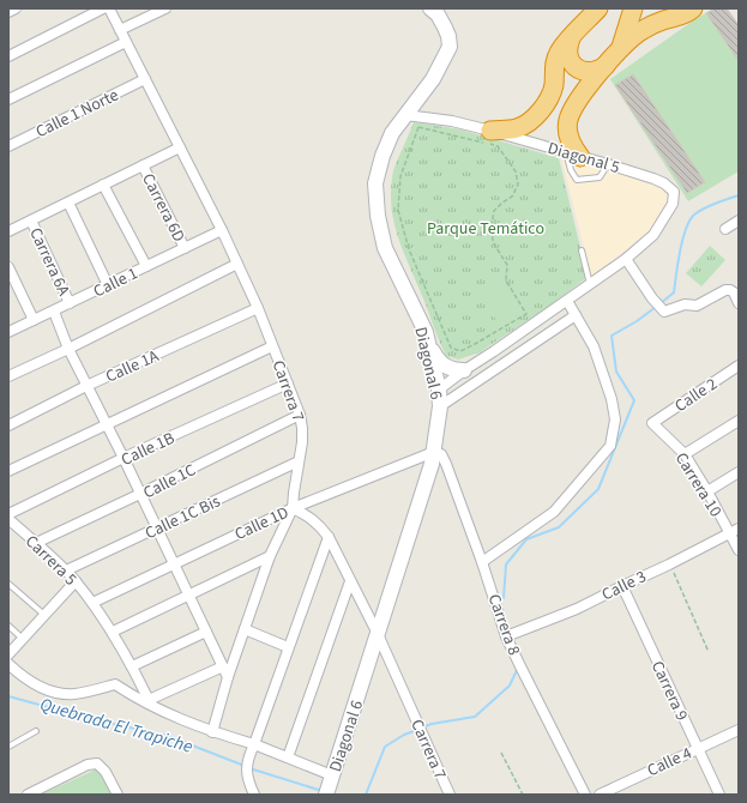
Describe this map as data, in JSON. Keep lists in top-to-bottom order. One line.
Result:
{"streets":{"street":["Calle 1 Norte","Diagonal 5","Carrera 6D","Carrera 6A","Calle 1","Diagonal 6","Calle 1A","Carrera 7","Calle 2","Calle 1B","Calle 1C","Carrera 10","Calle 1C Bis","Calle 1D","Carrera 5","Calle 3","Carrera 8","Carrera 9","Calle 4"]},"crossings":[["Calle 1 Norte","Carrera 7"],["Diagonal 5","Diagonal 6"],["Carrera 6D","Calle 1"],["Carrera 6A","Calle 1"],["Calle 1","Carrera 7"],["Diagonal 6","Carrera 7"],["Diagonal 6","Calle 1D"],["Diagonal 6","Carrera 8"],["Calle 1A","Carrera 7"],["Carrera 7","Calle 1B"],["Carrera 7","Calle 1C"],["Carrera 7","Calle 1C Bis"],["Carrera 7","Calle 1D"],["Calle 2","Carrera 10"],["Calle 1C","Carrera 5"],["Carrera 10","Calle 3"],["Calle 1C Bis","Carrera 5"],["Calle 1D","Carrera 5"],["Calle 1D","Carrera 8"],["Calle 3","Carrera 8"],["Calle 3","Carrera 9"],["Carrera 9","Calle 4"]],"water":["Quebrada El Trapiche"],"parks":["Parque Temático"]}
